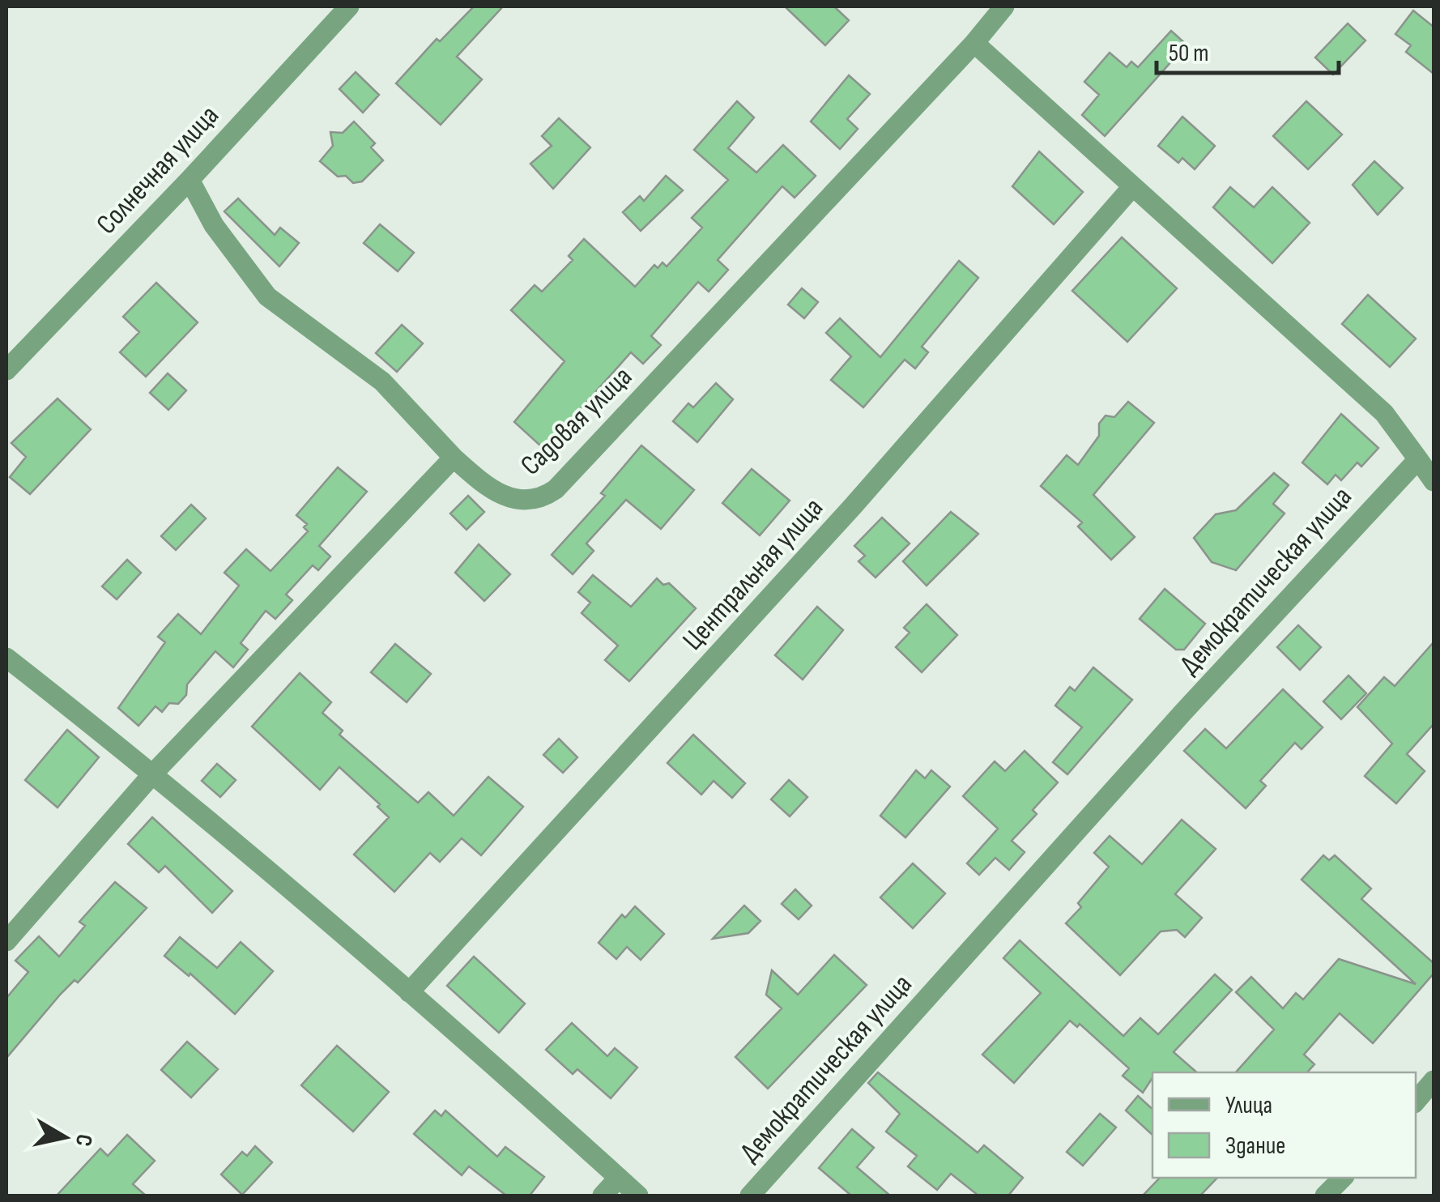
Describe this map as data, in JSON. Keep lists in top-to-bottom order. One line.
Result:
{"streets":{"street":["Солнечная улица","Садовая улица","Центральная улица","Демократическая улица"]},"legend":["Улица","Здание"],"scale_bar":"50 m","north":"right"}
